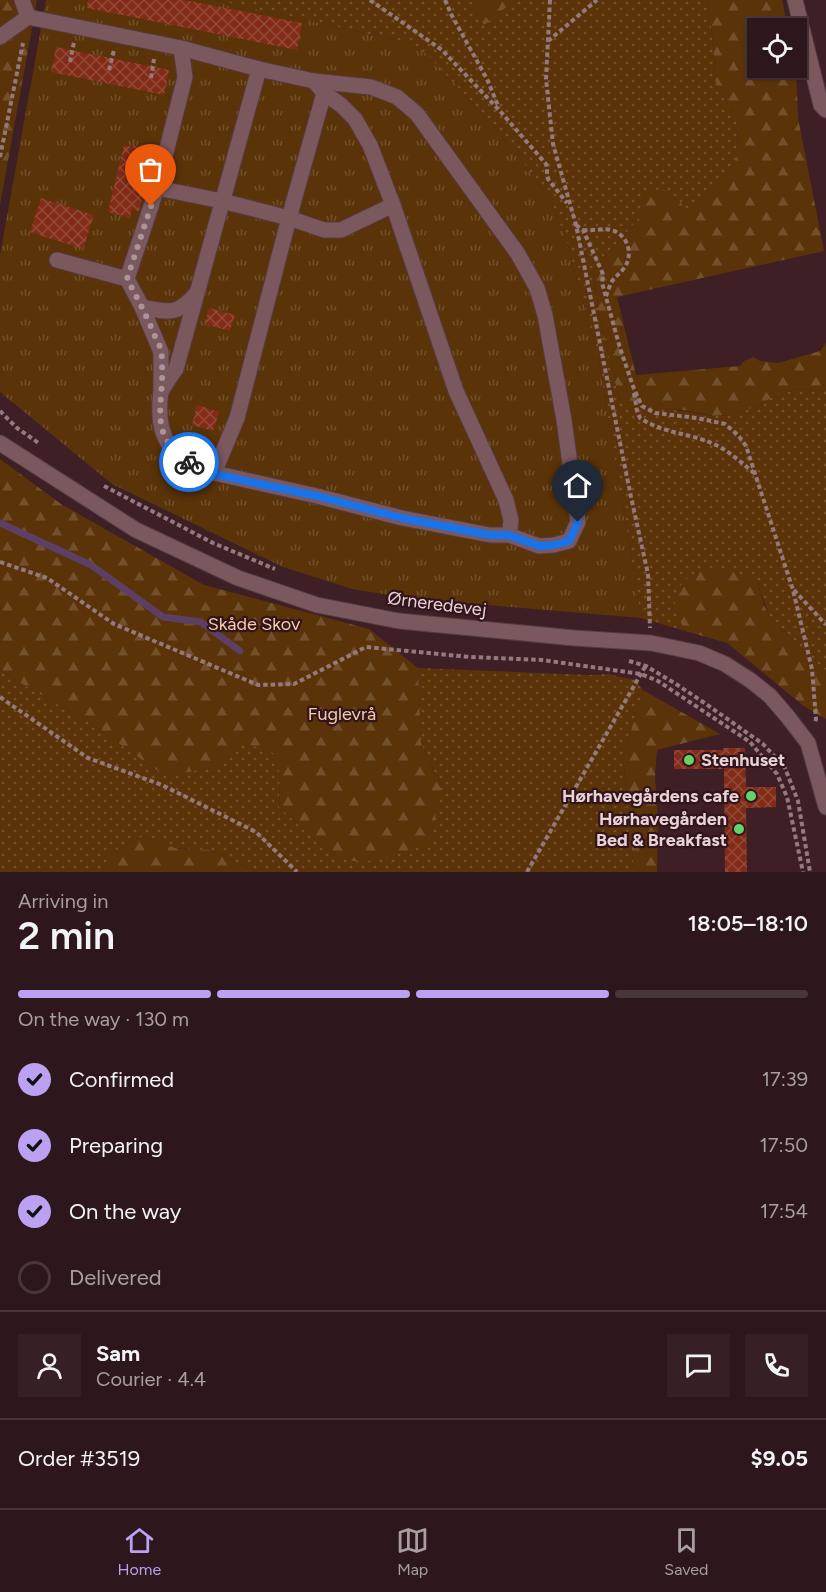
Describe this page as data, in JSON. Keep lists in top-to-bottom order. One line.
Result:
{"streets":{"street":["Ørneredevej"]},"parks":["Skåde Skov","Fuglevrå"],"places":["Stenhuset","Hørhavegårdens cafe","Hørhavegården Bed & Breakfast"],"page":{"heading":["2 min","Arriving in","18:05–18:10"],"panel":["Sam","Courier · 4.4","Order #3519","$9.05"],"bar":"On the way · 130 m","list":[["Confirmed","17:39"],["Preparing","17:50"],["On the way","17:54"],"Delivered"],"tabs":["Home","Map","Saved"]}}
